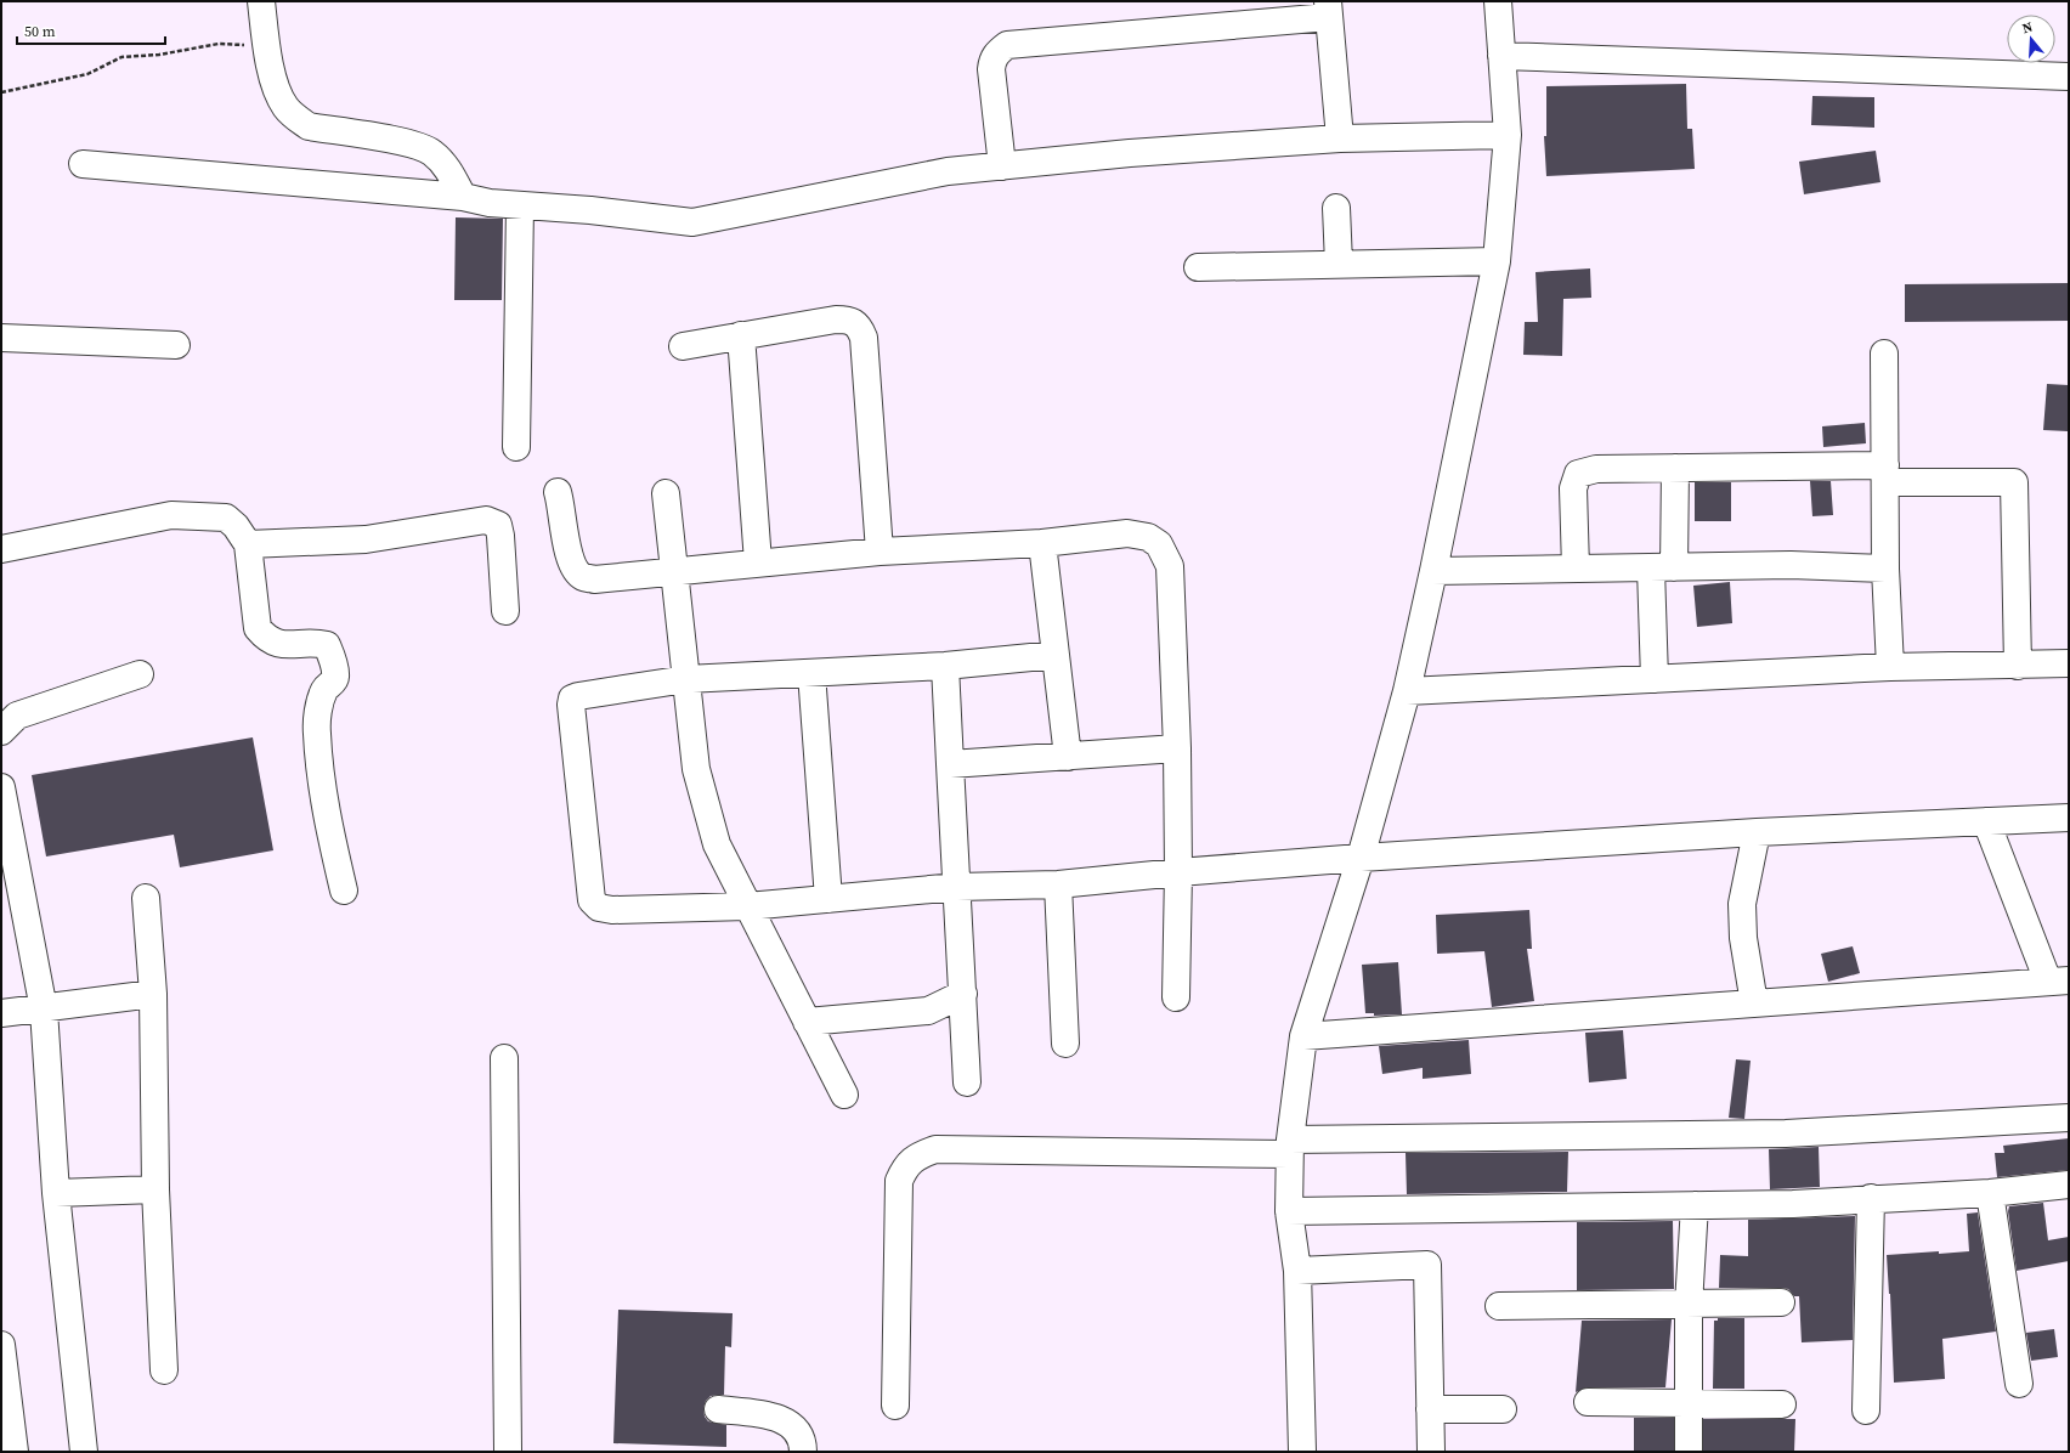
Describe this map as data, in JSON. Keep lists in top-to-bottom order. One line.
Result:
{"scale_bar":"50 m","north":"top"}
